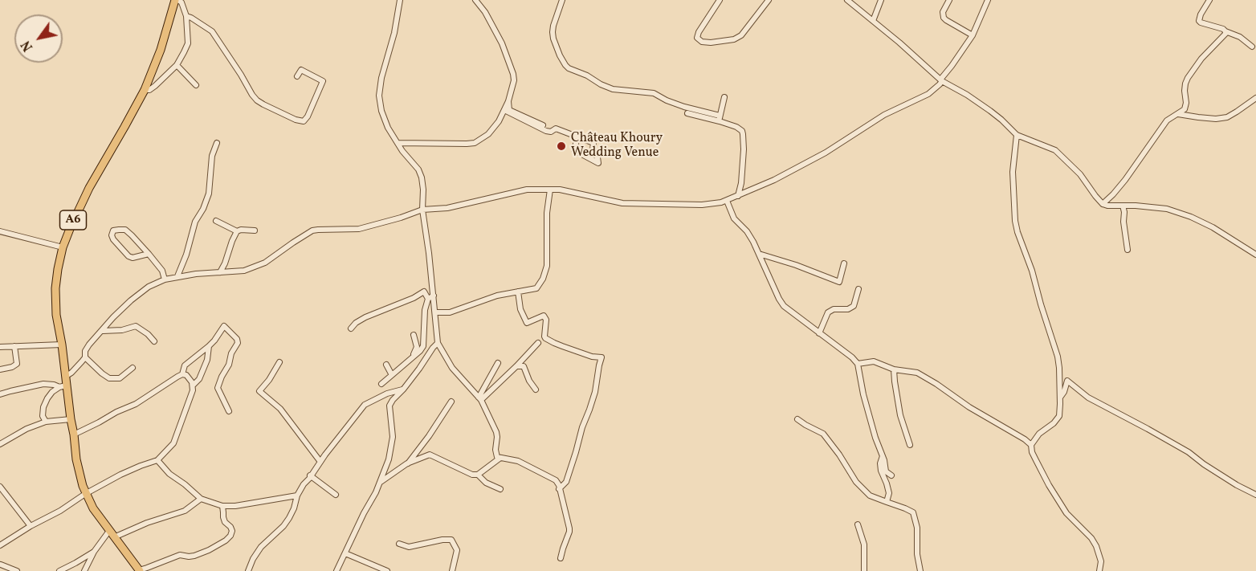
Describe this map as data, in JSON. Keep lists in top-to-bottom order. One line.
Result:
{"streets":{"highway":["A6"]},"places":["Château Khoury Wedding Venue"],"north":"bottom left"}
